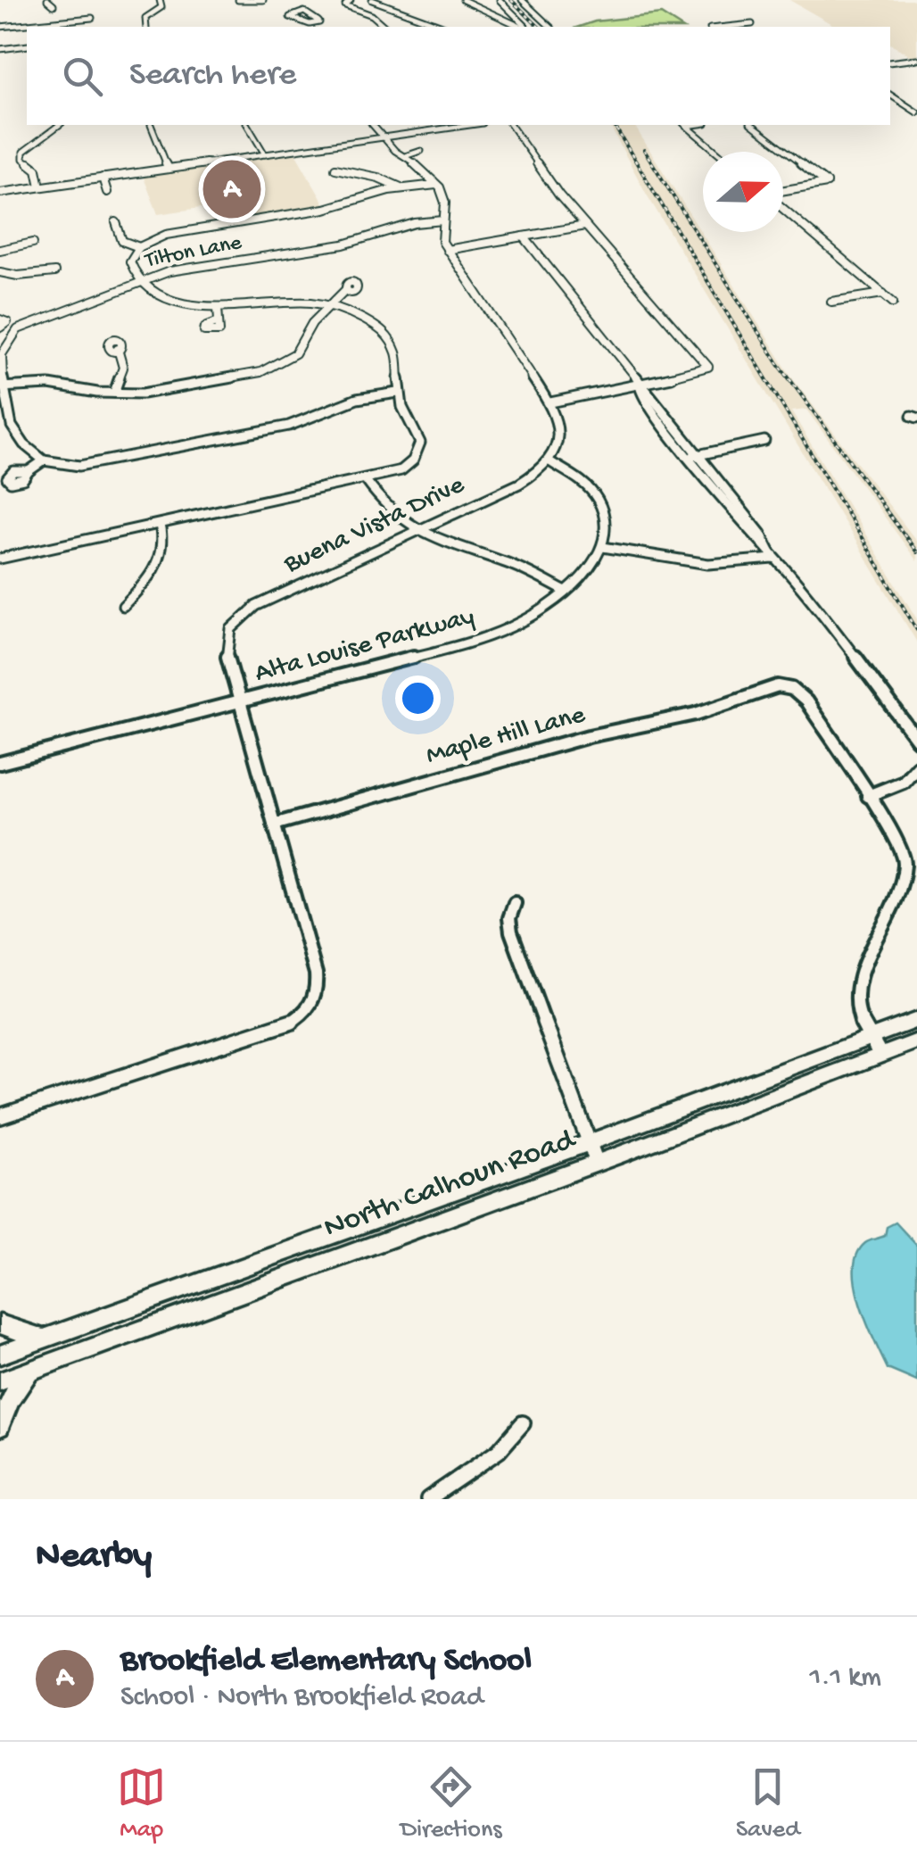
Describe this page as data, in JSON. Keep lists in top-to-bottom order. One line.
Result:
{"streets":{"main road":["North Calhoun Road"],"street":["Tilton Lane","Buena Vista Drive","Alta Louise Parkway","Maple Hill Lane"]},"crossings":[["Buena Vista Drive","Alta Louise Parkway"],["Buena Vista Drive","Maple Hill Lane"],["Maple Hill Lane","North Calhoun Road"]],"north":"right","page":{"search":"Search here","pins":"A","heading":"Nearby","list":[{"mark":"A","name":"Brookfield Elementary School","note":"School · North Brookfield Road","value":"1.1 km"}],"nav":["Map","Directions","Saved"]}}
